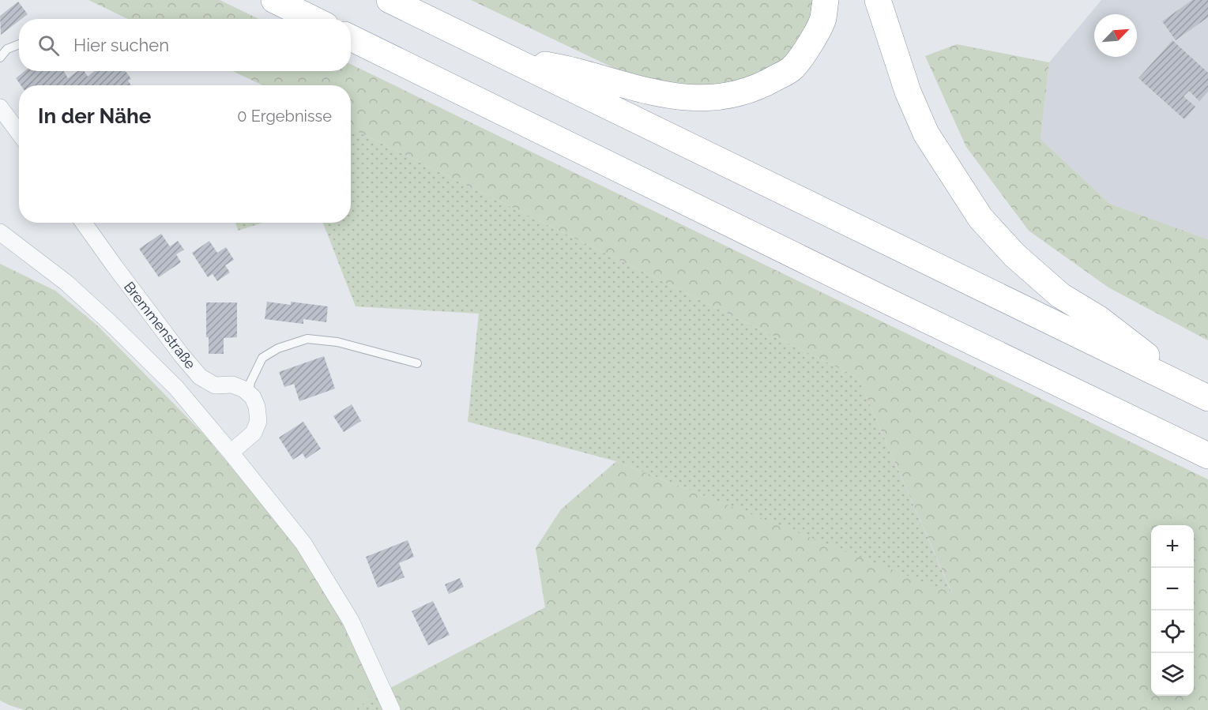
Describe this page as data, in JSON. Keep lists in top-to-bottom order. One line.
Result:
{"streets":{"street":["Bremmenstraße"]},"north":"top right","page":{"search":"Hier suchen","heading":["In der Nähe","0 Ergebnisse"],"map_buttons":["+","−"]}}
